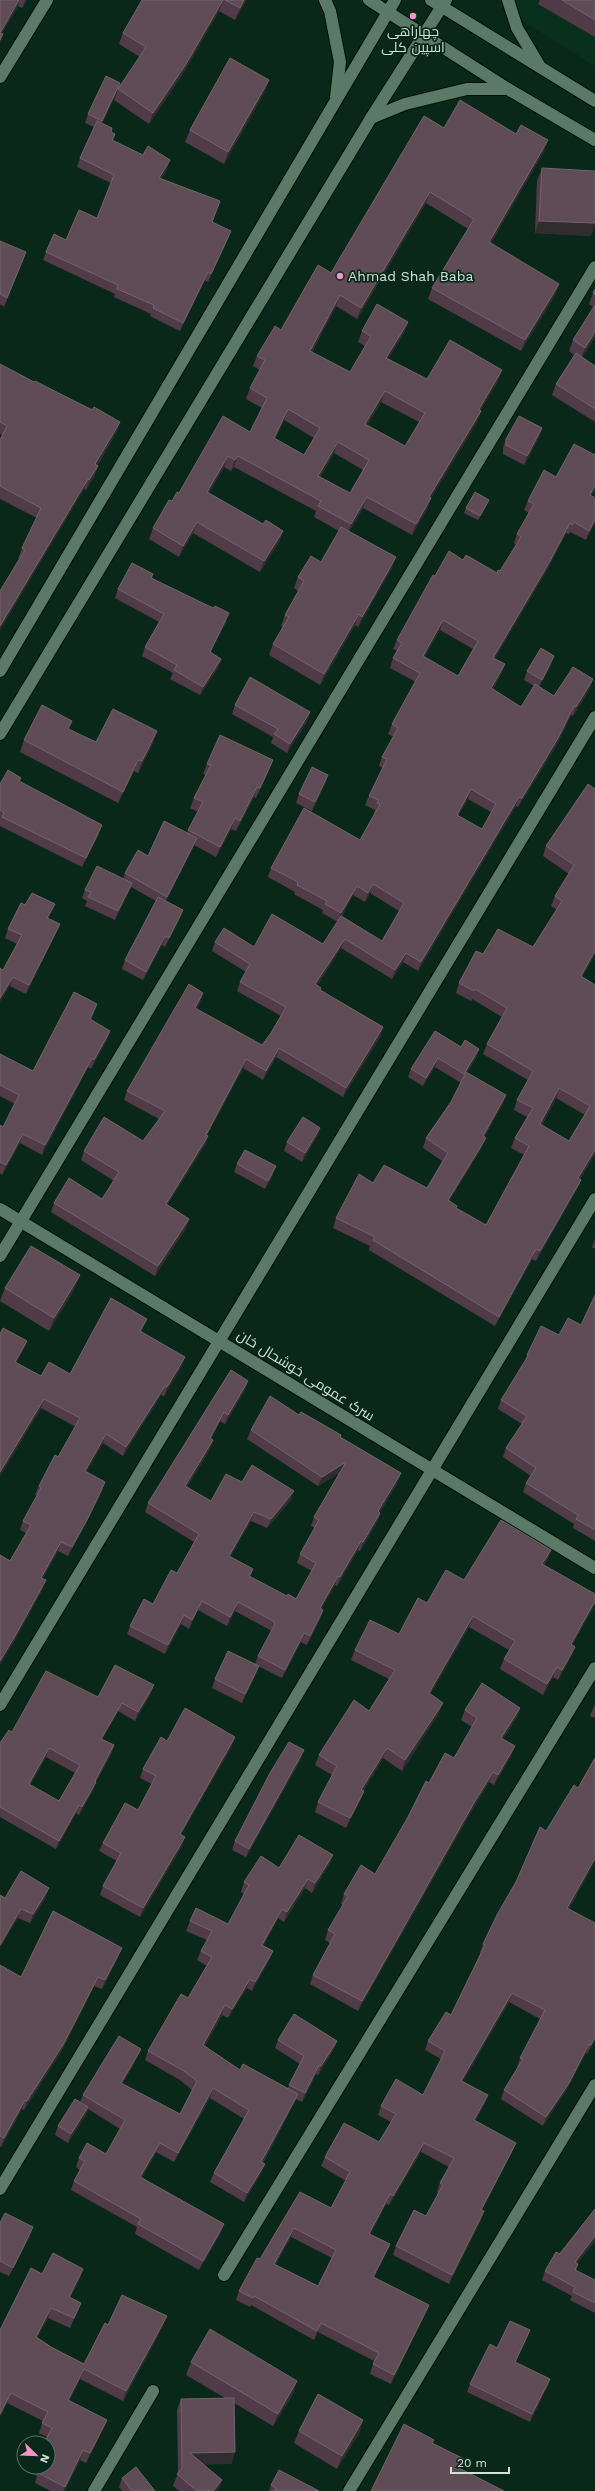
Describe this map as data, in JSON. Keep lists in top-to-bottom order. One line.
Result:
{"streets":{"street":["سرک عمومی خوشحال خان"]},"places":["چهاراهی اسپین کلی","Ahmad Shah Baba"],"scale_bar":"20 m","north":"bottom right"}
